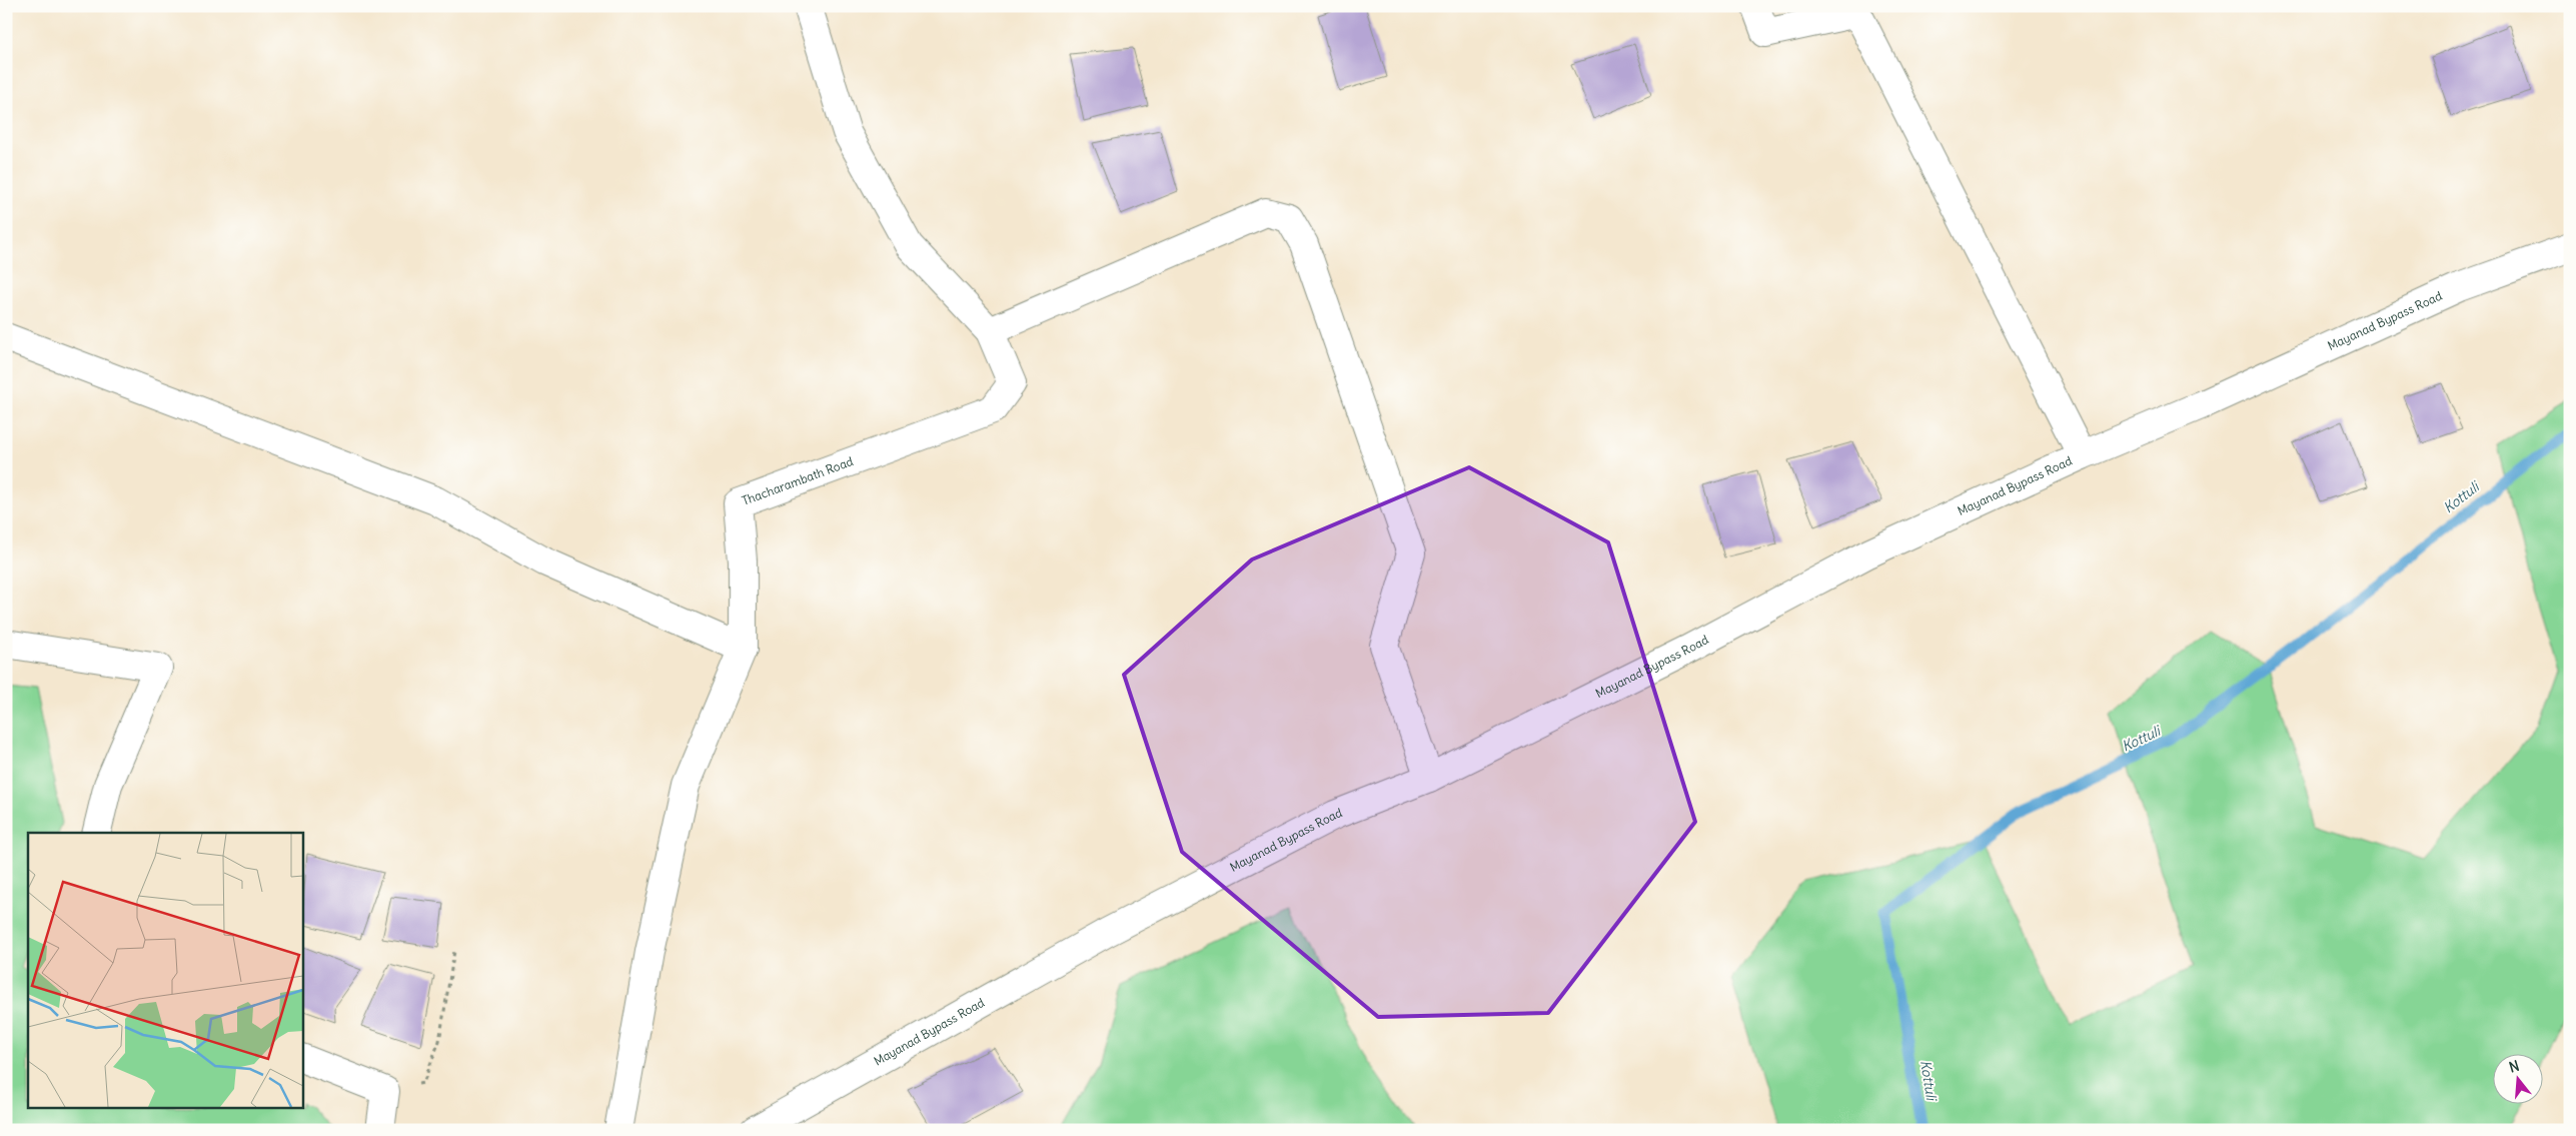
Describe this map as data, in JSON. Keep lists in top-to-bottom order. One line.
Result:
{"streets":{"street":["Mayanad Bypass Road","Thacharambath Road"]},"water":["Kottuli"],"north":"top"}
